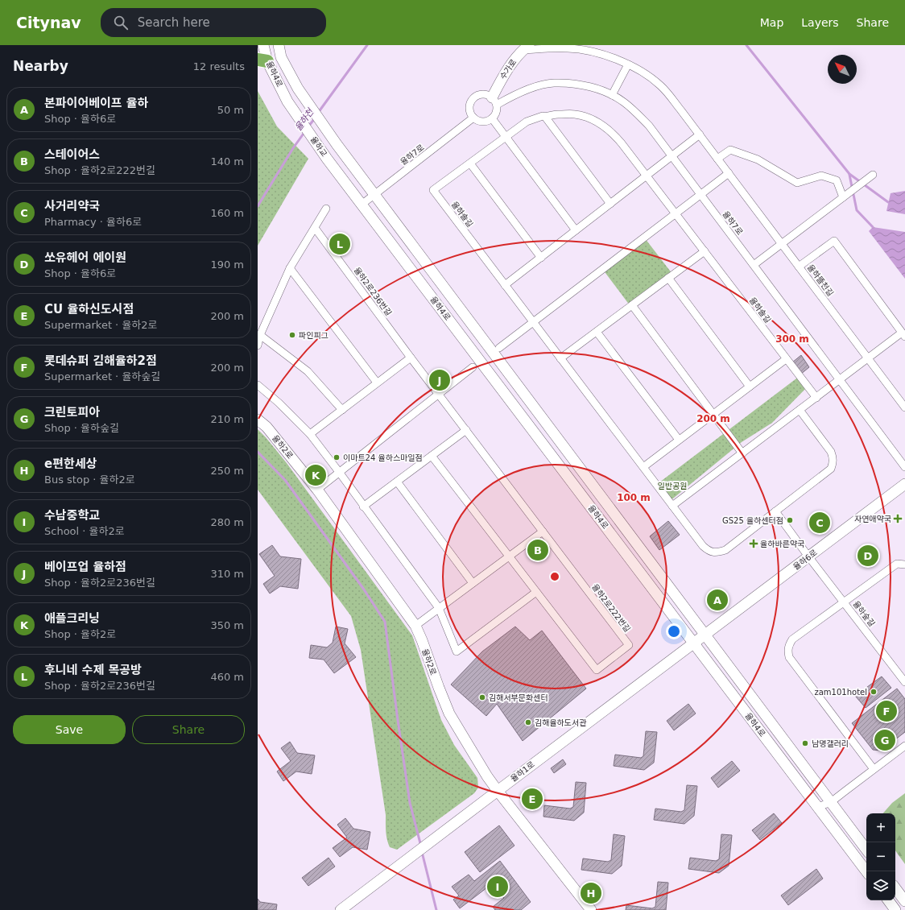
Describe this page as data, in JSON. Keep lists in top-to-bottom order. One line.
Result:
{"streets":{"main road":["수가로","율하4로","율하교","율하2로","율하6로","율하1로"],"street":["율하7로","율하솔길","율하뜰천길","율하2로236번길","율하2로222번길","율하숲길"]},"crossings":[["수가로","율하7로"],["율하4로","율하교"],["율하4로","율하7로"],["율하4로","율하6로"],["율하4로","율하1로"],["율하솔길","율하숲길"],["율하2로236번길","율하2로222번길"],["율하2로","율하1로"],["율하6로","율하숲길"],["율하6로","율하1로"]],"water":["율하천"],"parks":["일반공원"],"places":{"other":["파인피그","이마트24 율하스마일점","GS25 율하센터점","zam101hotel","김해서부문화센터","김해율하도서관","남명갤러리"],"health":["자연애약국","율하바른약국"]},"north":"top left","page":{"header":"Citynav","search":"Search here","nav":["Map","Layers","Share"],"heading":["Nearby","12 results"],"list":[{"mark":"A","name":"본파이어베이프 율하","note":"Shop · 율하6로","value":"50 m"},{"mark":"B","name":"스테이어스","note":"Shop · 율하2로222번길","value":"140 m"},{"mark":"C","name":"사거리약국","note":"Pharmacy · 율하6로","value":"160 m"},{"mark":"D","name":"쏘유헤어 에이원","note":"Shop · 율하6로","value":"190 m"},{"mark":"E","name":"CU 율하신도시점","note":"Supermarket · 율하2로","value":"200 m"},{"mark":"F","name":"롯데슈퍼 김해율하2점","note":"Supermarket · 율하숲길","value":"200 m"},{"mark":"G","name":"크린토피아","note":"Shop · 율하숲길","value":"210 m"},{"mark":"H","name":"e편한세상","note":"Bus stop · 율하2로","value":"250 m"},{"mark":"I","name":"수남중학교","note":"School · 율하2로","value":"280 m"},{"mark":"J","name":"베이프업 율하점","note":"Shop · 율하2로236번길","value":"310 m"},{"mark":"K","name":"애플크리닝","note":"Shop · 율하2로","value":"350 m"},{"mark":"L","name":"후니네 수제 목공방","note":"Shop · 율하2로236번길","value":"460 m"}],"pins":["L","J","K","C","B","D","A","F","G","E","I","H"],"buttons":["Save","Share"],"map_buttons":["+","−"]},"rings":["300 m","200 m","100 m"]}
